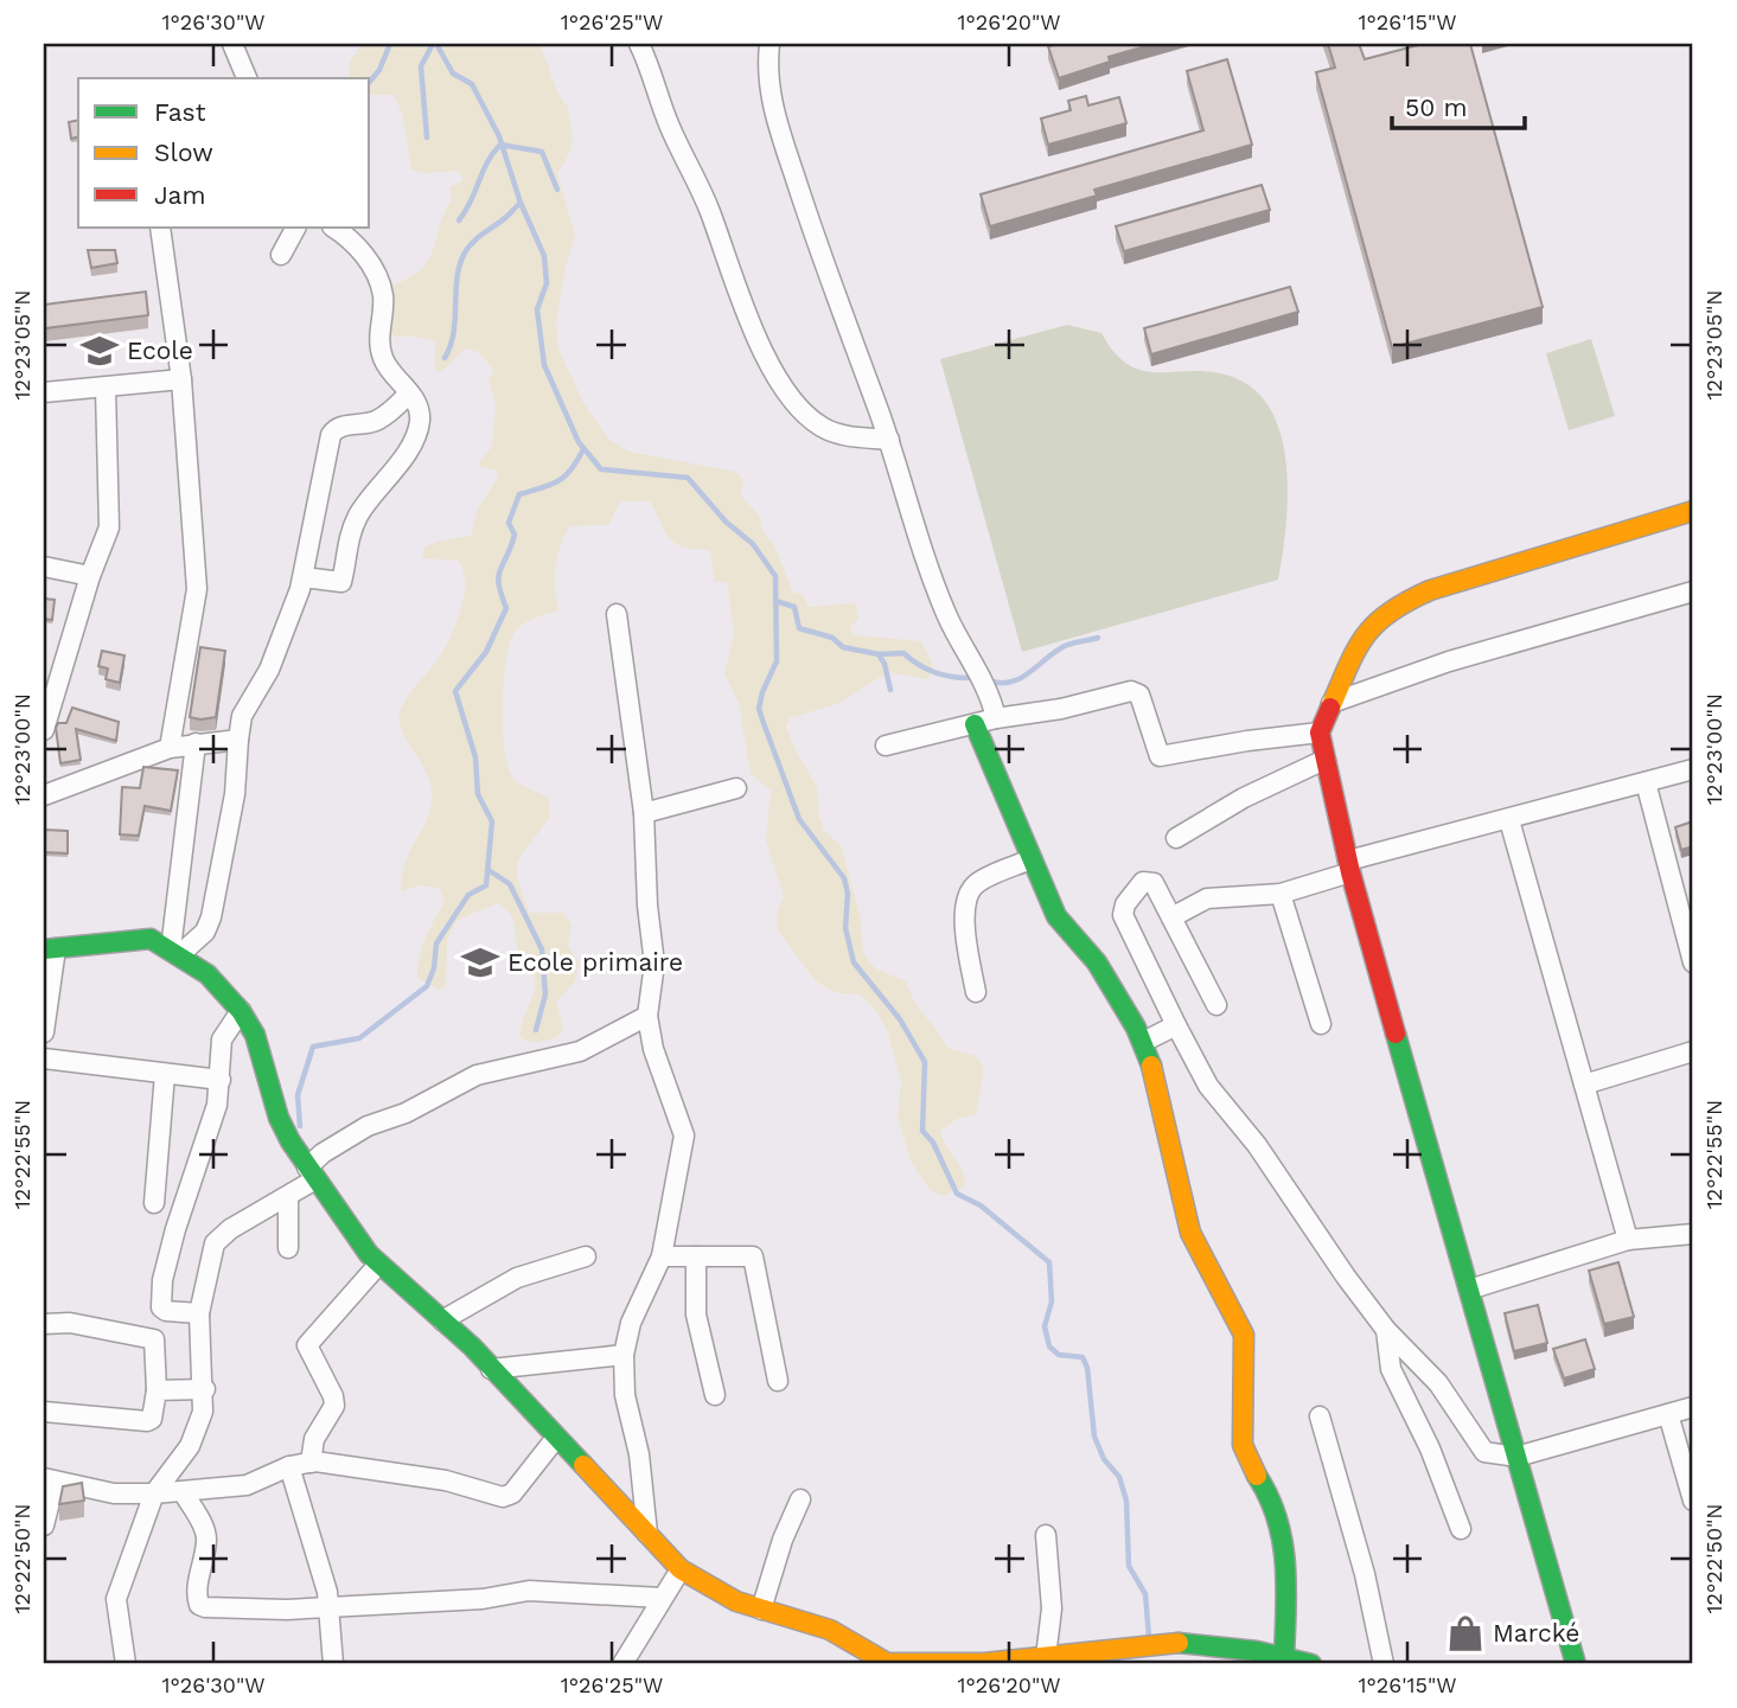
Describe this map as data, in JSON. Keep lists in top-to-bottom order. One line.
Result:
{"places":{"school or university":["Ecole","Ecole primaire"],"shop":["Marcké"]},"legend":["Fast","Slow","Jam"],"scale_bar":"50 m","coordinates":["1°26'30\"W","1°26'25\"W","1°26'20\"W","1°26'15\"W","12°23'05\"N","12°23'00\"N","12°22'55\"N","12°22'50\"N"]}
